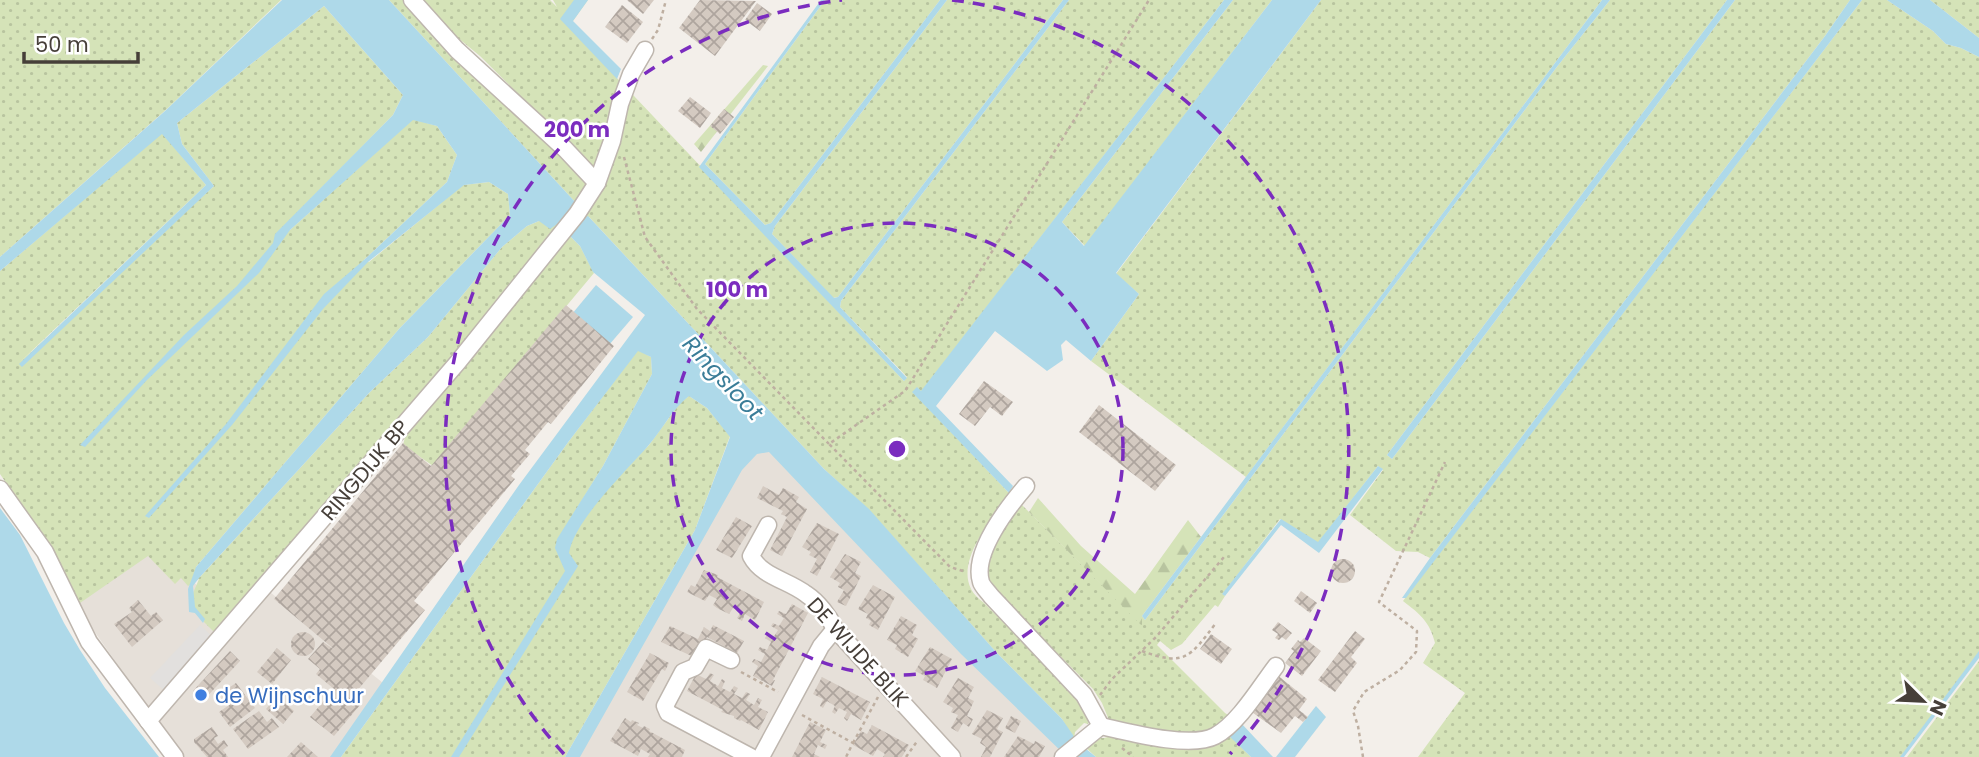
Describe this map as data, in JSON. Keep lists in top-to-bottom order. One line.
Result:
{"streets":{"street":["RINGDIJK BP","DE WIJDE BLIK"]},"water":["Ringsloot"],"places":["de Wijnschuur"],"scale_bar":"50 m","north":"bottom right","rings":["200 m","100 m"]}
